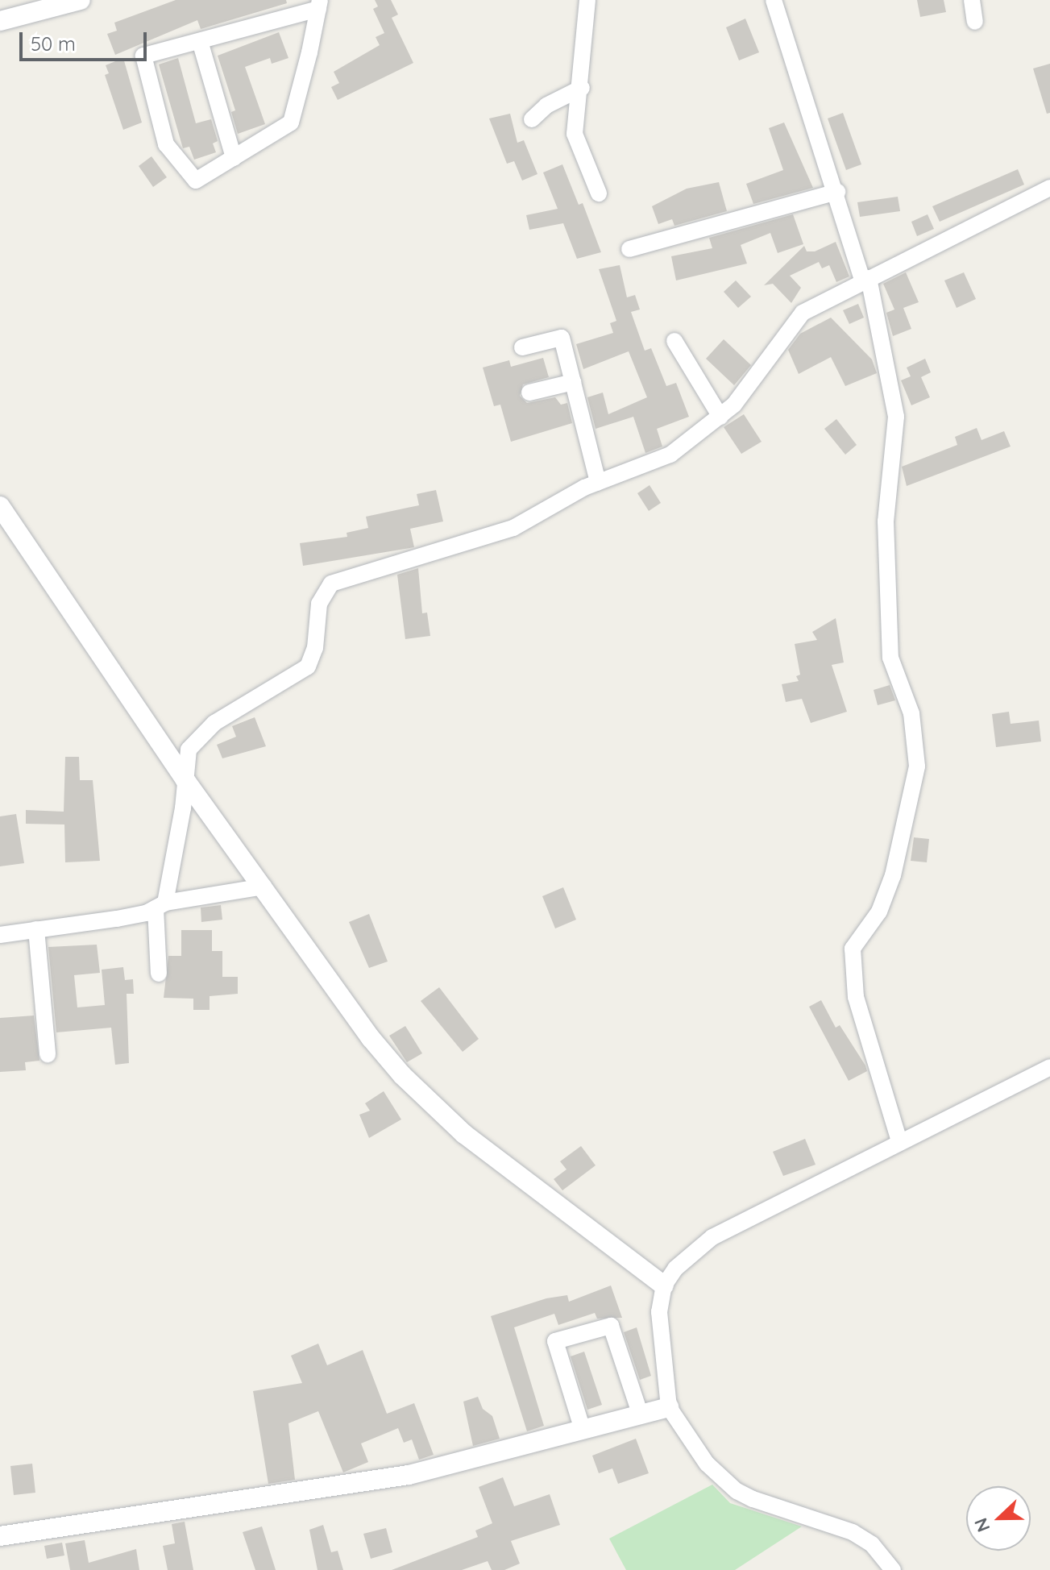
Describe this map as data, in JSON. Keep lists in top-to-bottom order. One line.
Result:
{"scale_bar":"50 m","north":"left"}
